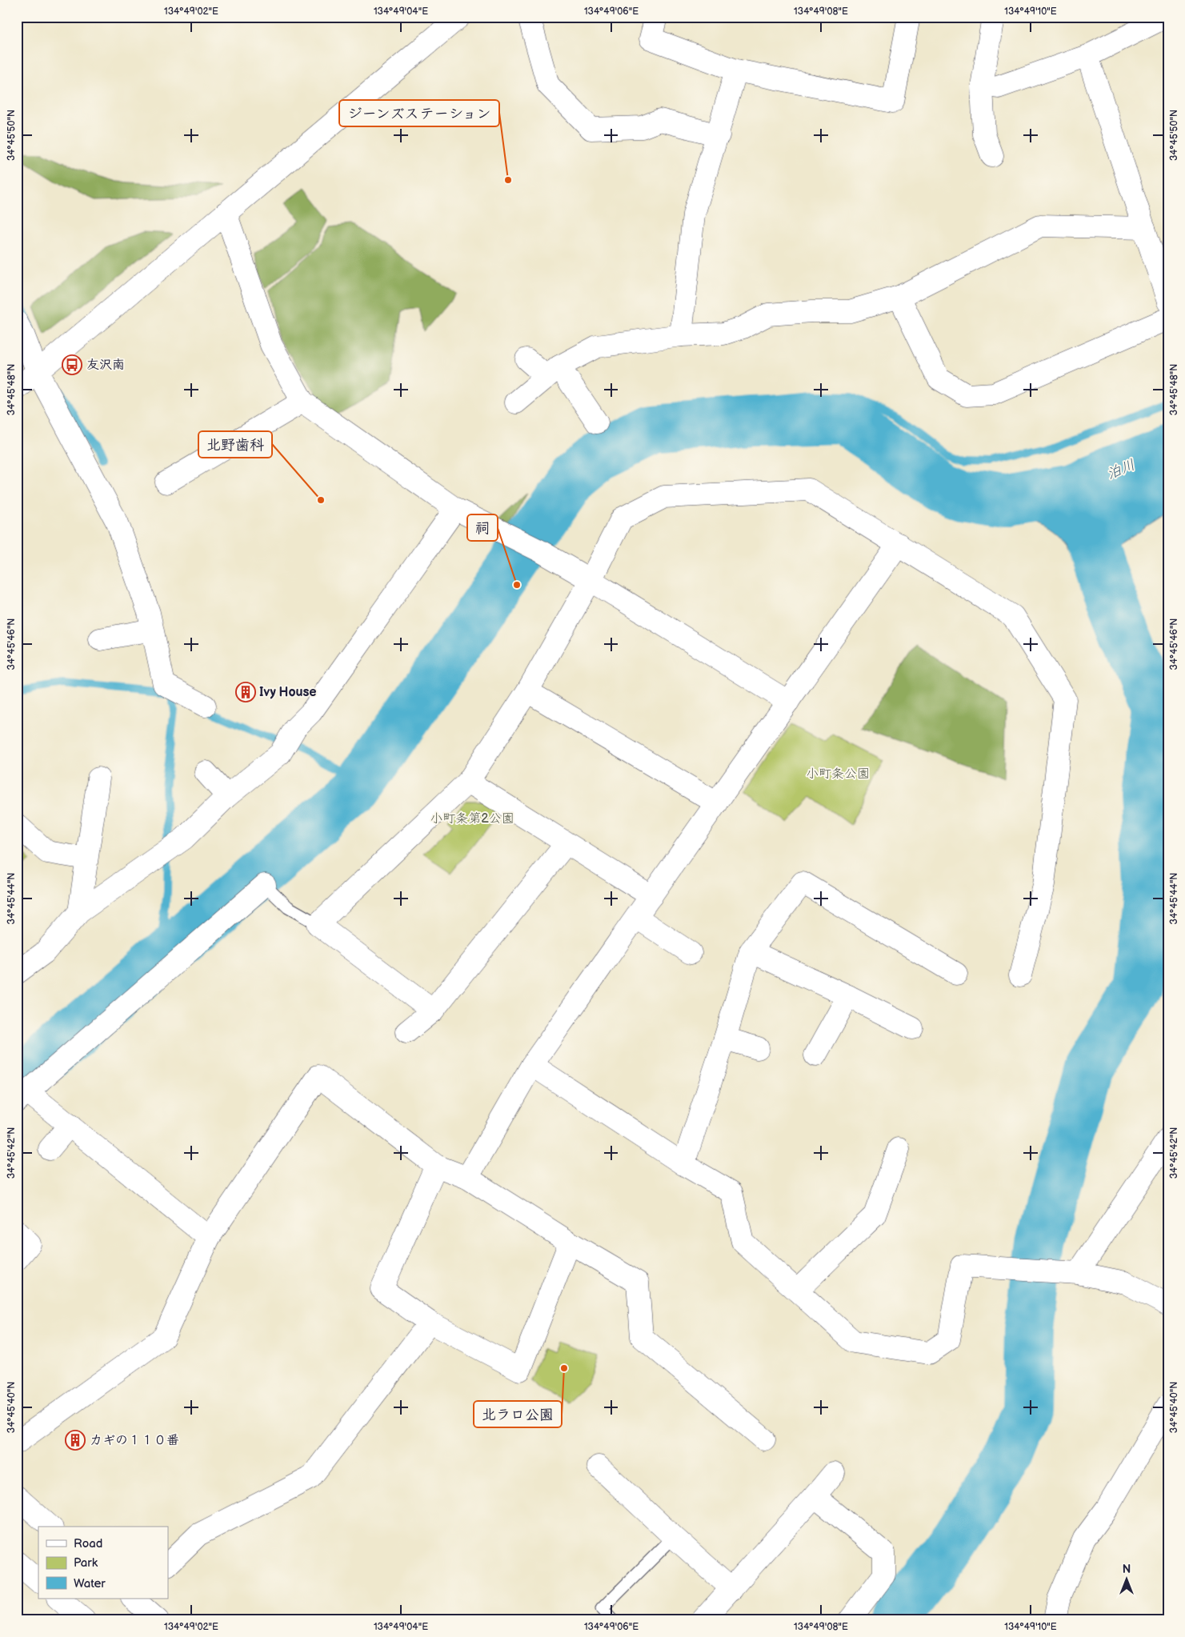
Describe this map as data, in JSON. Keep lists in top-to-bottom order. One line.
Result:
{"water":["泊川"],"parks":["小町条公園","小町条第2公園"],"places":{"other":["ジーンズステーション","北野歯科","祠","北ラロ公園"],"bus stop":["友沢南"],"building":["Ivy House","カギの１１０番"]},"legend":["Road","Park","Water"],"north":"top","coordinates":["134°49'02\"E","134°49'04\"E","134°49'06\"E","134°49'08\"E","134°49'10\"E","34°45'50\"N","34°45'48\"N","34°45'46\"N","34°45'44\"N","34°45'42\"N","34°45'40\"N"]}
